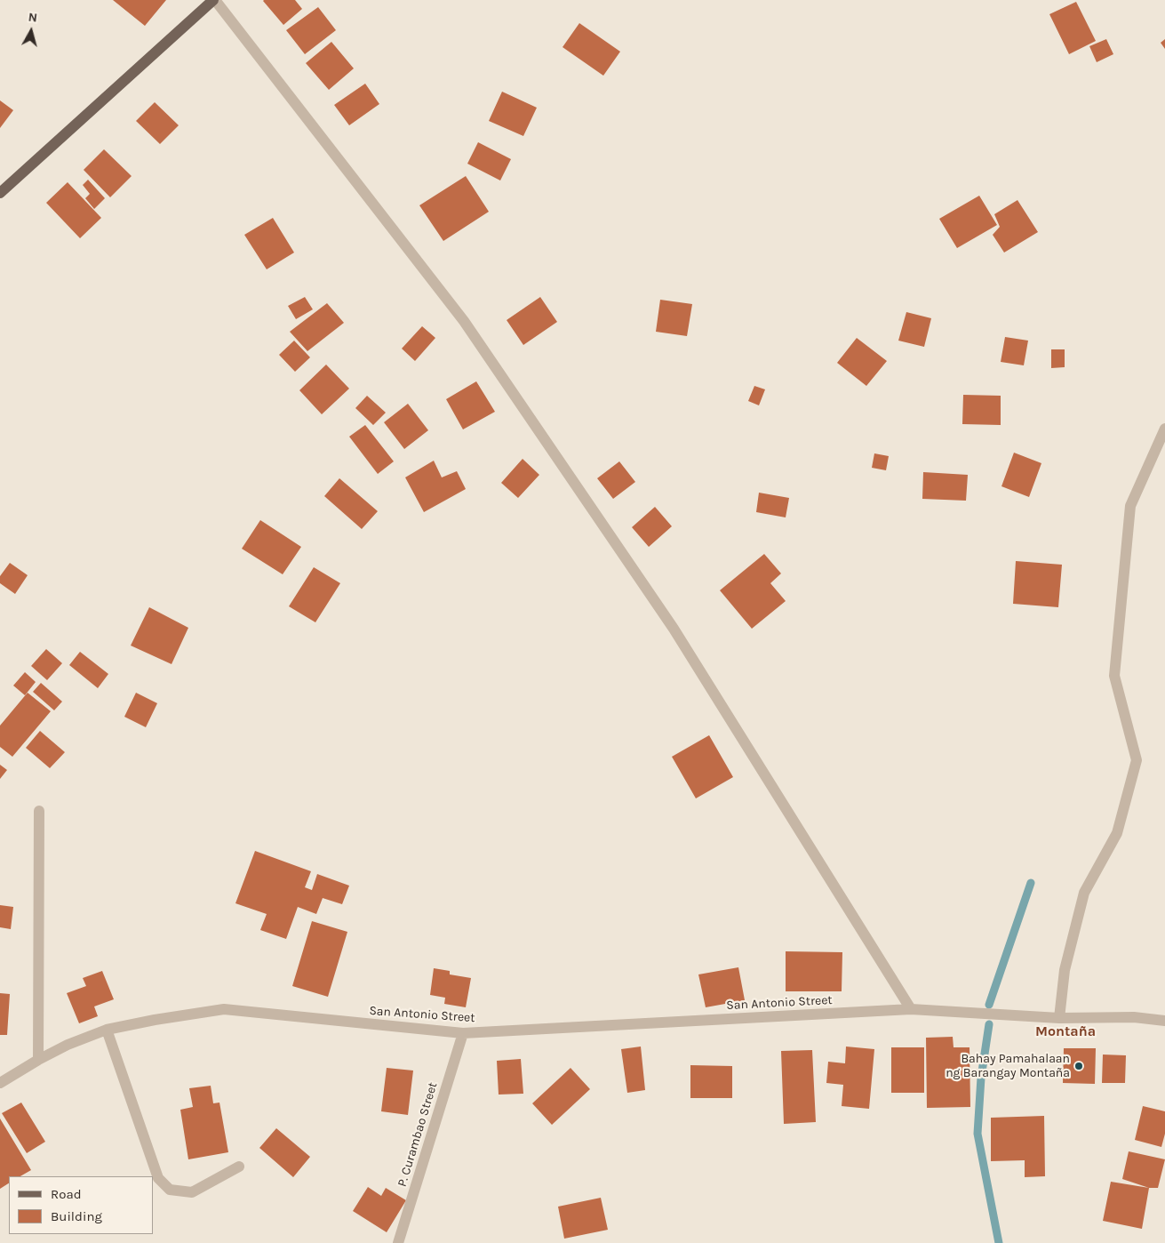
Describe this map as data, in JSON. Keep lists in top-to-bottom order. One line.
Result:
{"streets":{"street":["San Antonio Street","P. Curambao Street"]},"crossings":[["San Antonio Street","P. Curambao Street"]],"districts":["Montaña"],"places":["Bahay Pamahalaan ng Barangay Montaña"],"legend":["Road","Building"],"north":"top"}
